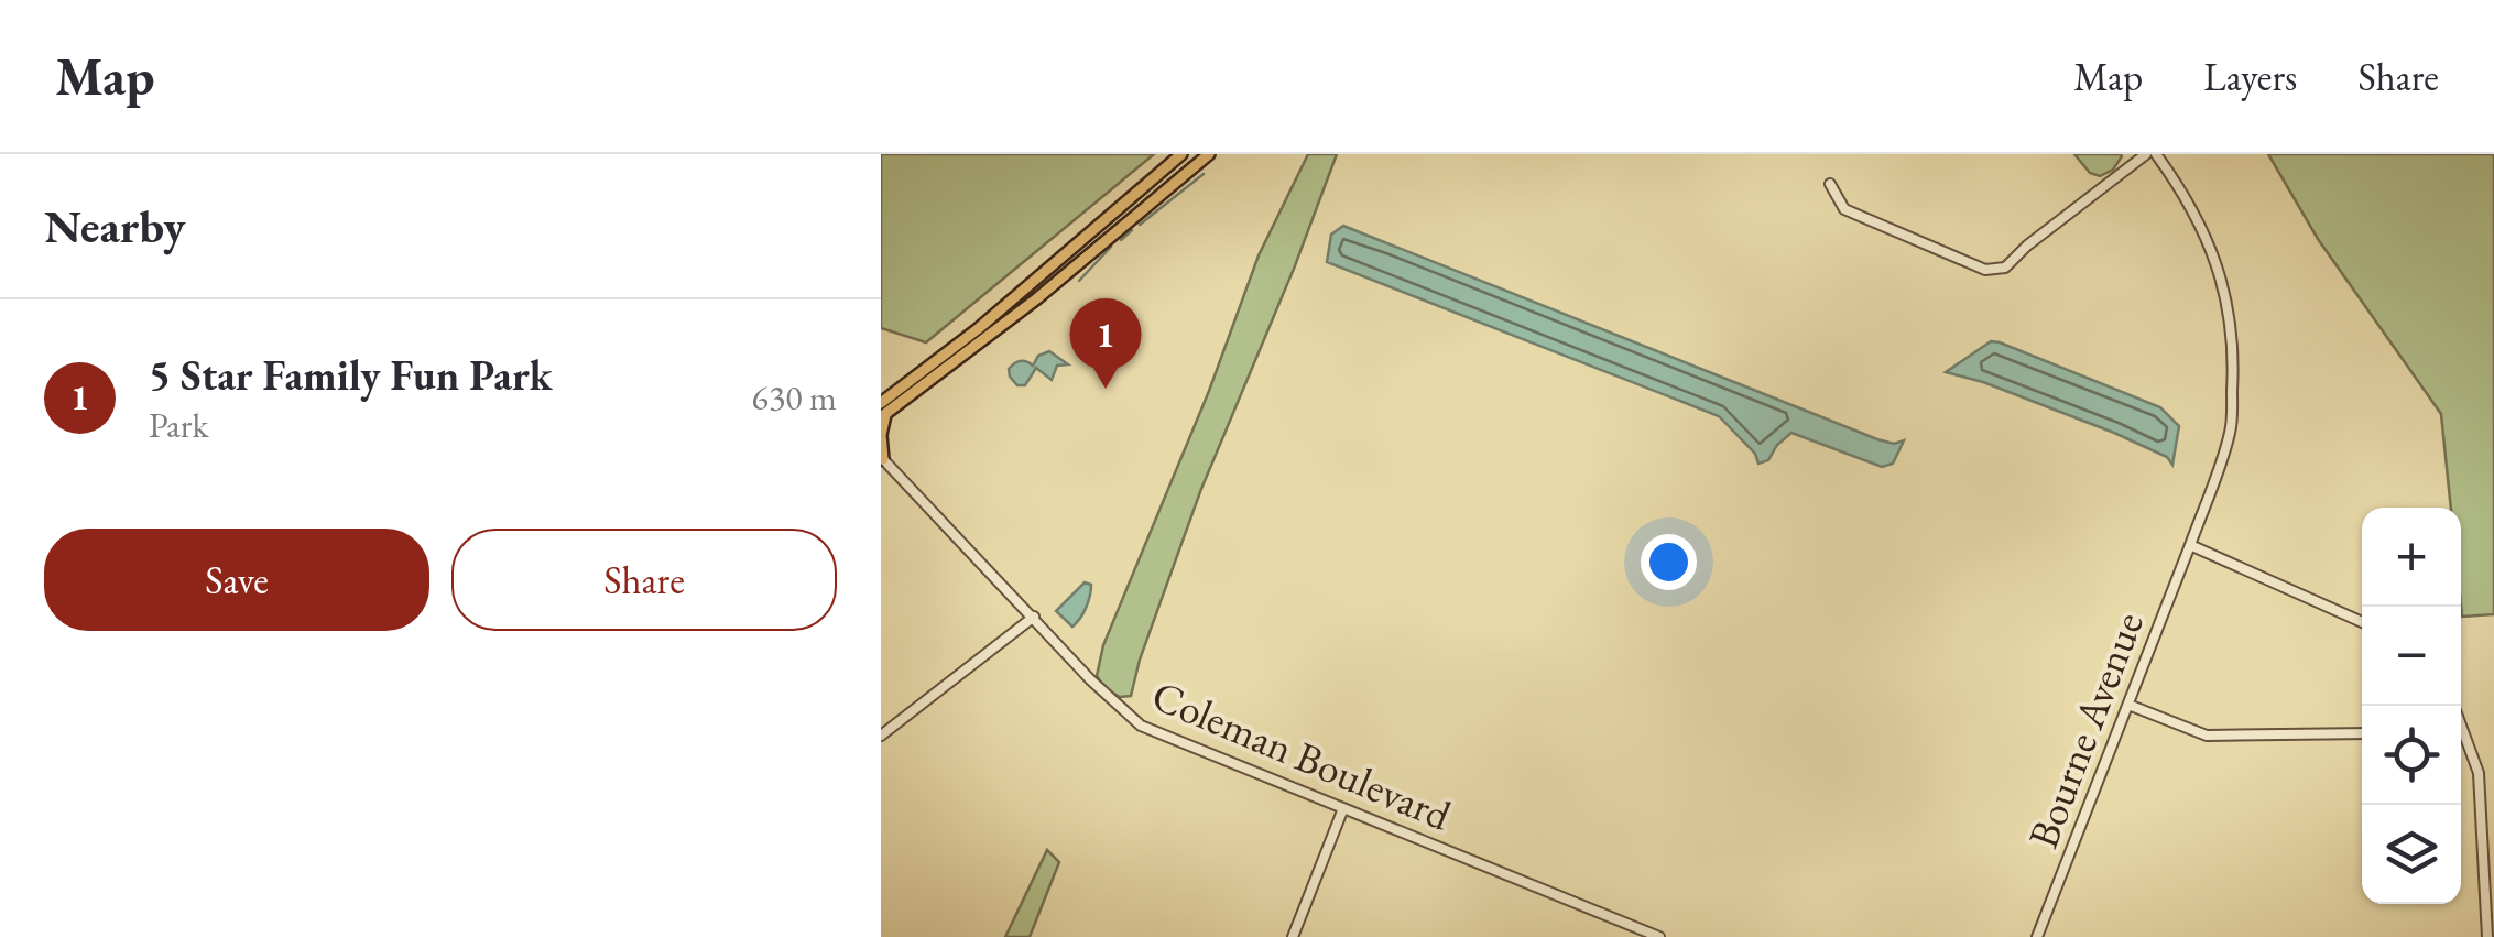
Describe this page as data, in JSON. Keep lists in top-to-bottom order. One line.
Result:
{"streets":{"street":["Bourne Avenue","Coleman Boulevard"]},"page":{"header":"Map","nav":["Map","Layers","Share"],"heading":"Nearby","list":[{"mark":"1","name":"5 Star Family Fun Park","note":"Park","value":"630 m"}],"pins":"1","buttons":["Save","Share"],"map_buttons":["+","−"]}}
